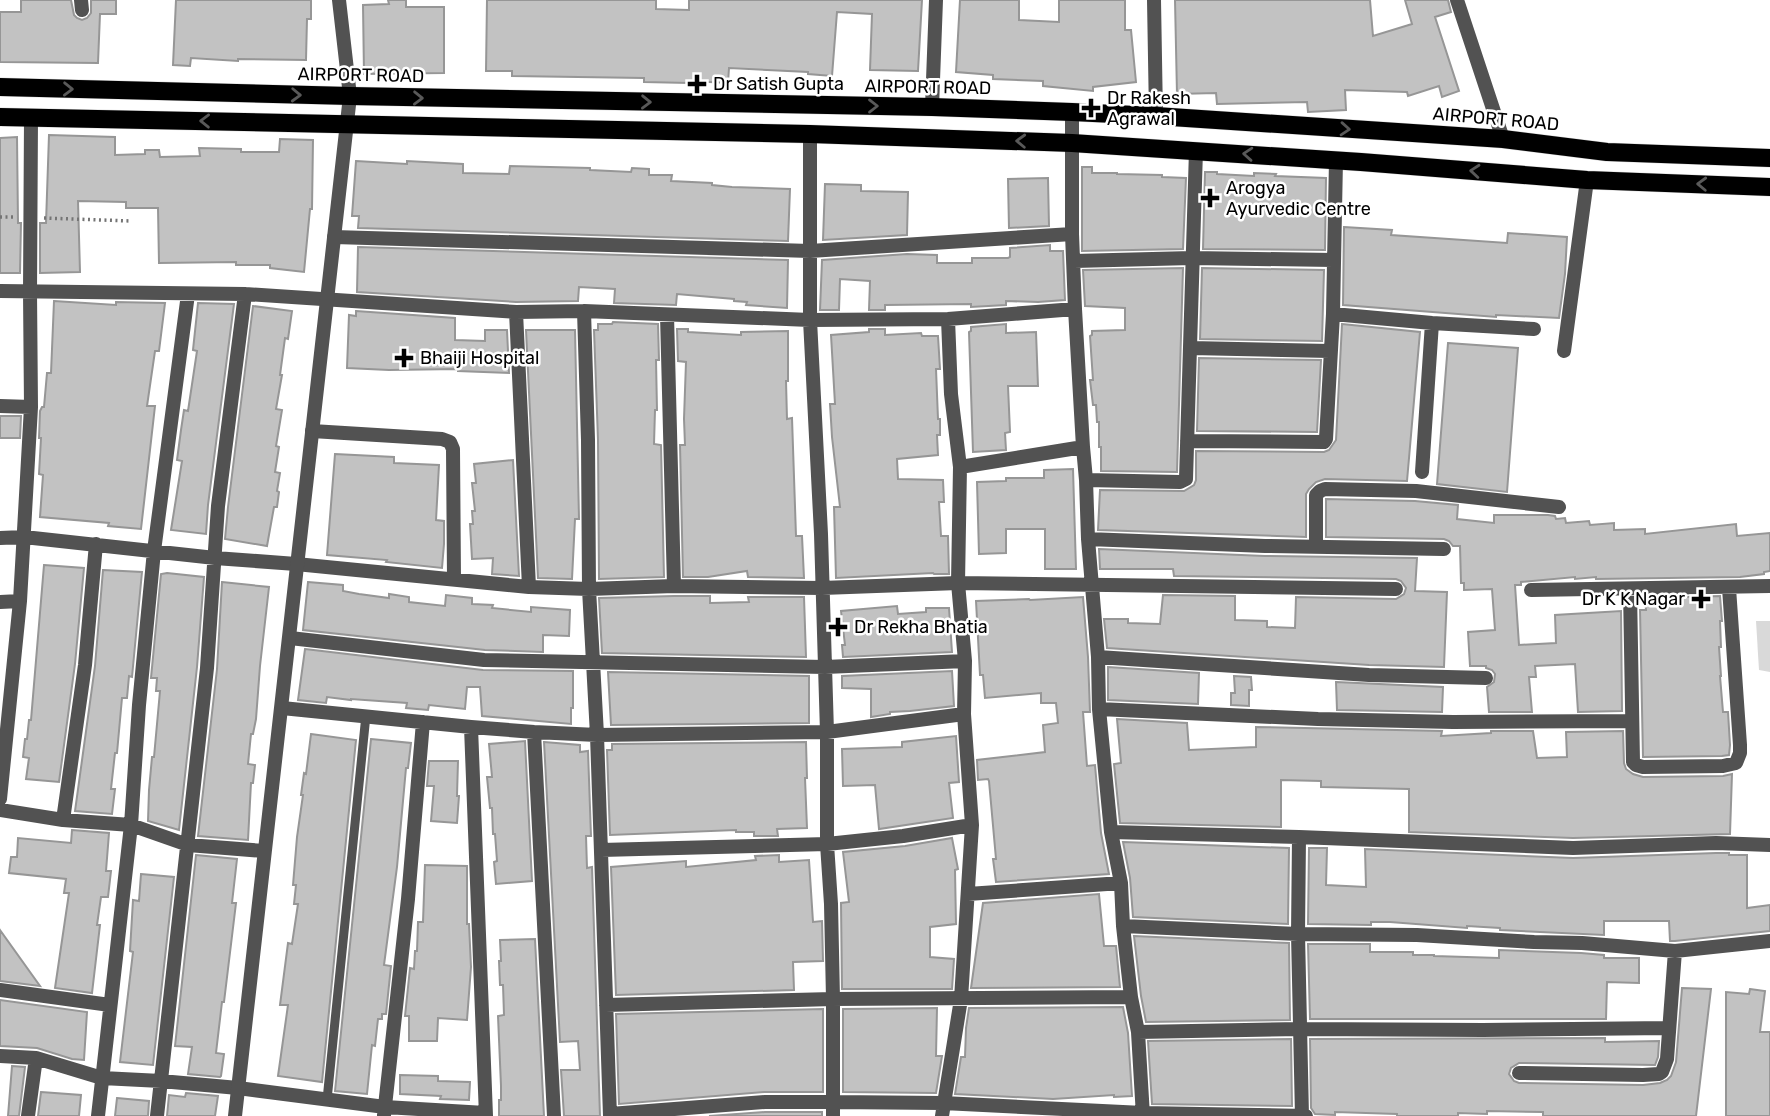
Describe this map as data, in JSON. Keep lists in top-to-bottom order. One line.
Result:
{"streets":{"main road":["AIRPORT ROAD"]},"places":{"health":["Dr Satish Gupta","Dr Rakesh Agrawal","Arogya Ayurvedic Centre","Bhaiji Hospital","Dr K K Nagar","Dr Rekha Bhatia"]}}
